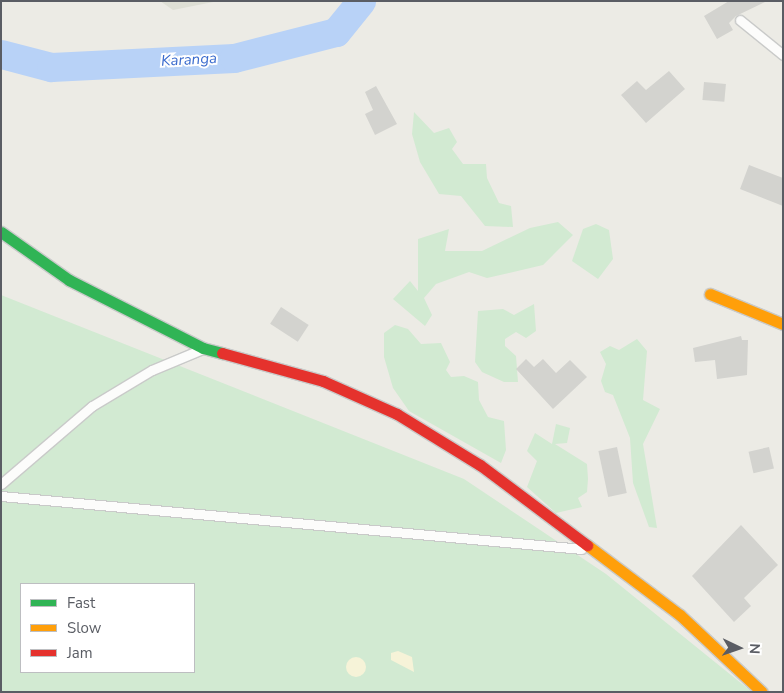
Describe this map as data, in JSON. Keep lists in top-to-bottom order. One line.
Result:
{"water":["Karanga"],"legend":["Fast","Slow","Jam"],"north":"right"}
